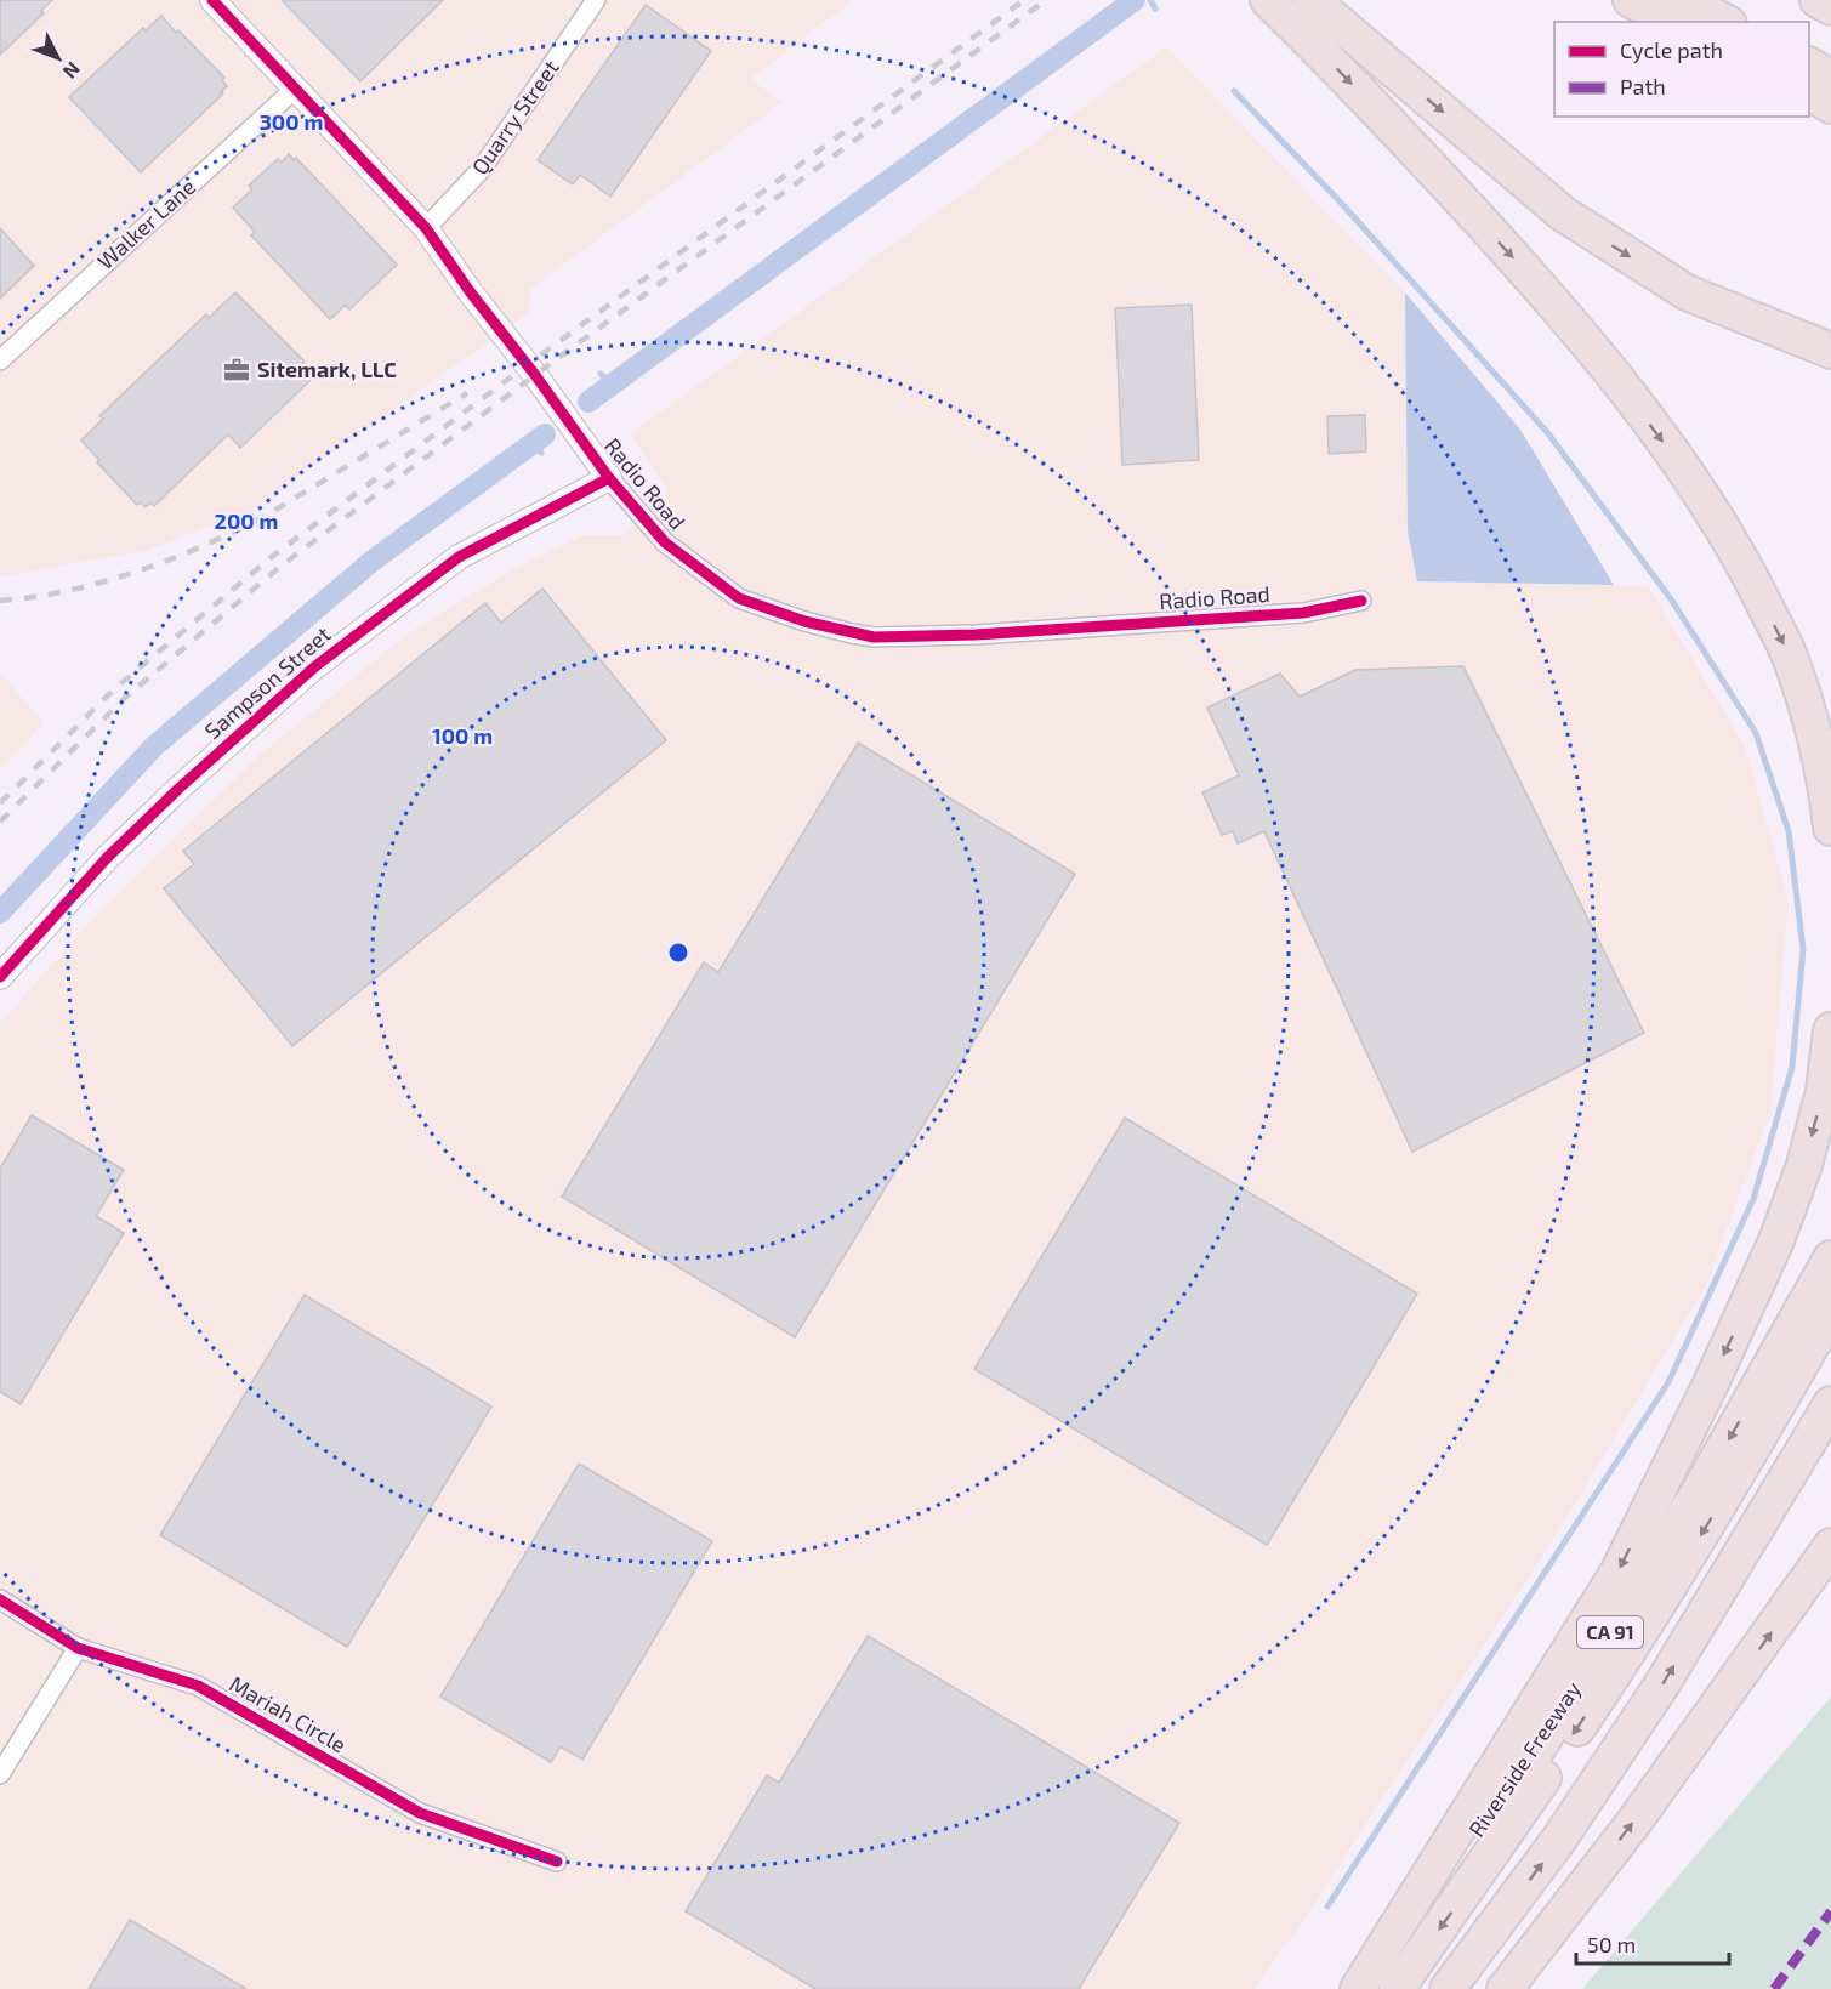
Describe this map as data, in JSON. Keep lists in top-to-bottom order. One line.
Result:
{"streets":{"highway":["CA 91","Riverside Freeway"],"street":["Quarry Street","Walker Lane","Radio Road","Sampson Street","Mariah Circle"]},"crossings":[["Quarry Street","Radio Road"],["Walker Lane","Radio Road"],["Radio Road","Sampson Street"]],"places":{"office":["Sitemark, LLC"]},"legend":["Cycle path","Path"],"scale_bar":"50 m","north":"bottom right","rings":["300 m","200 m","100 m"]}
